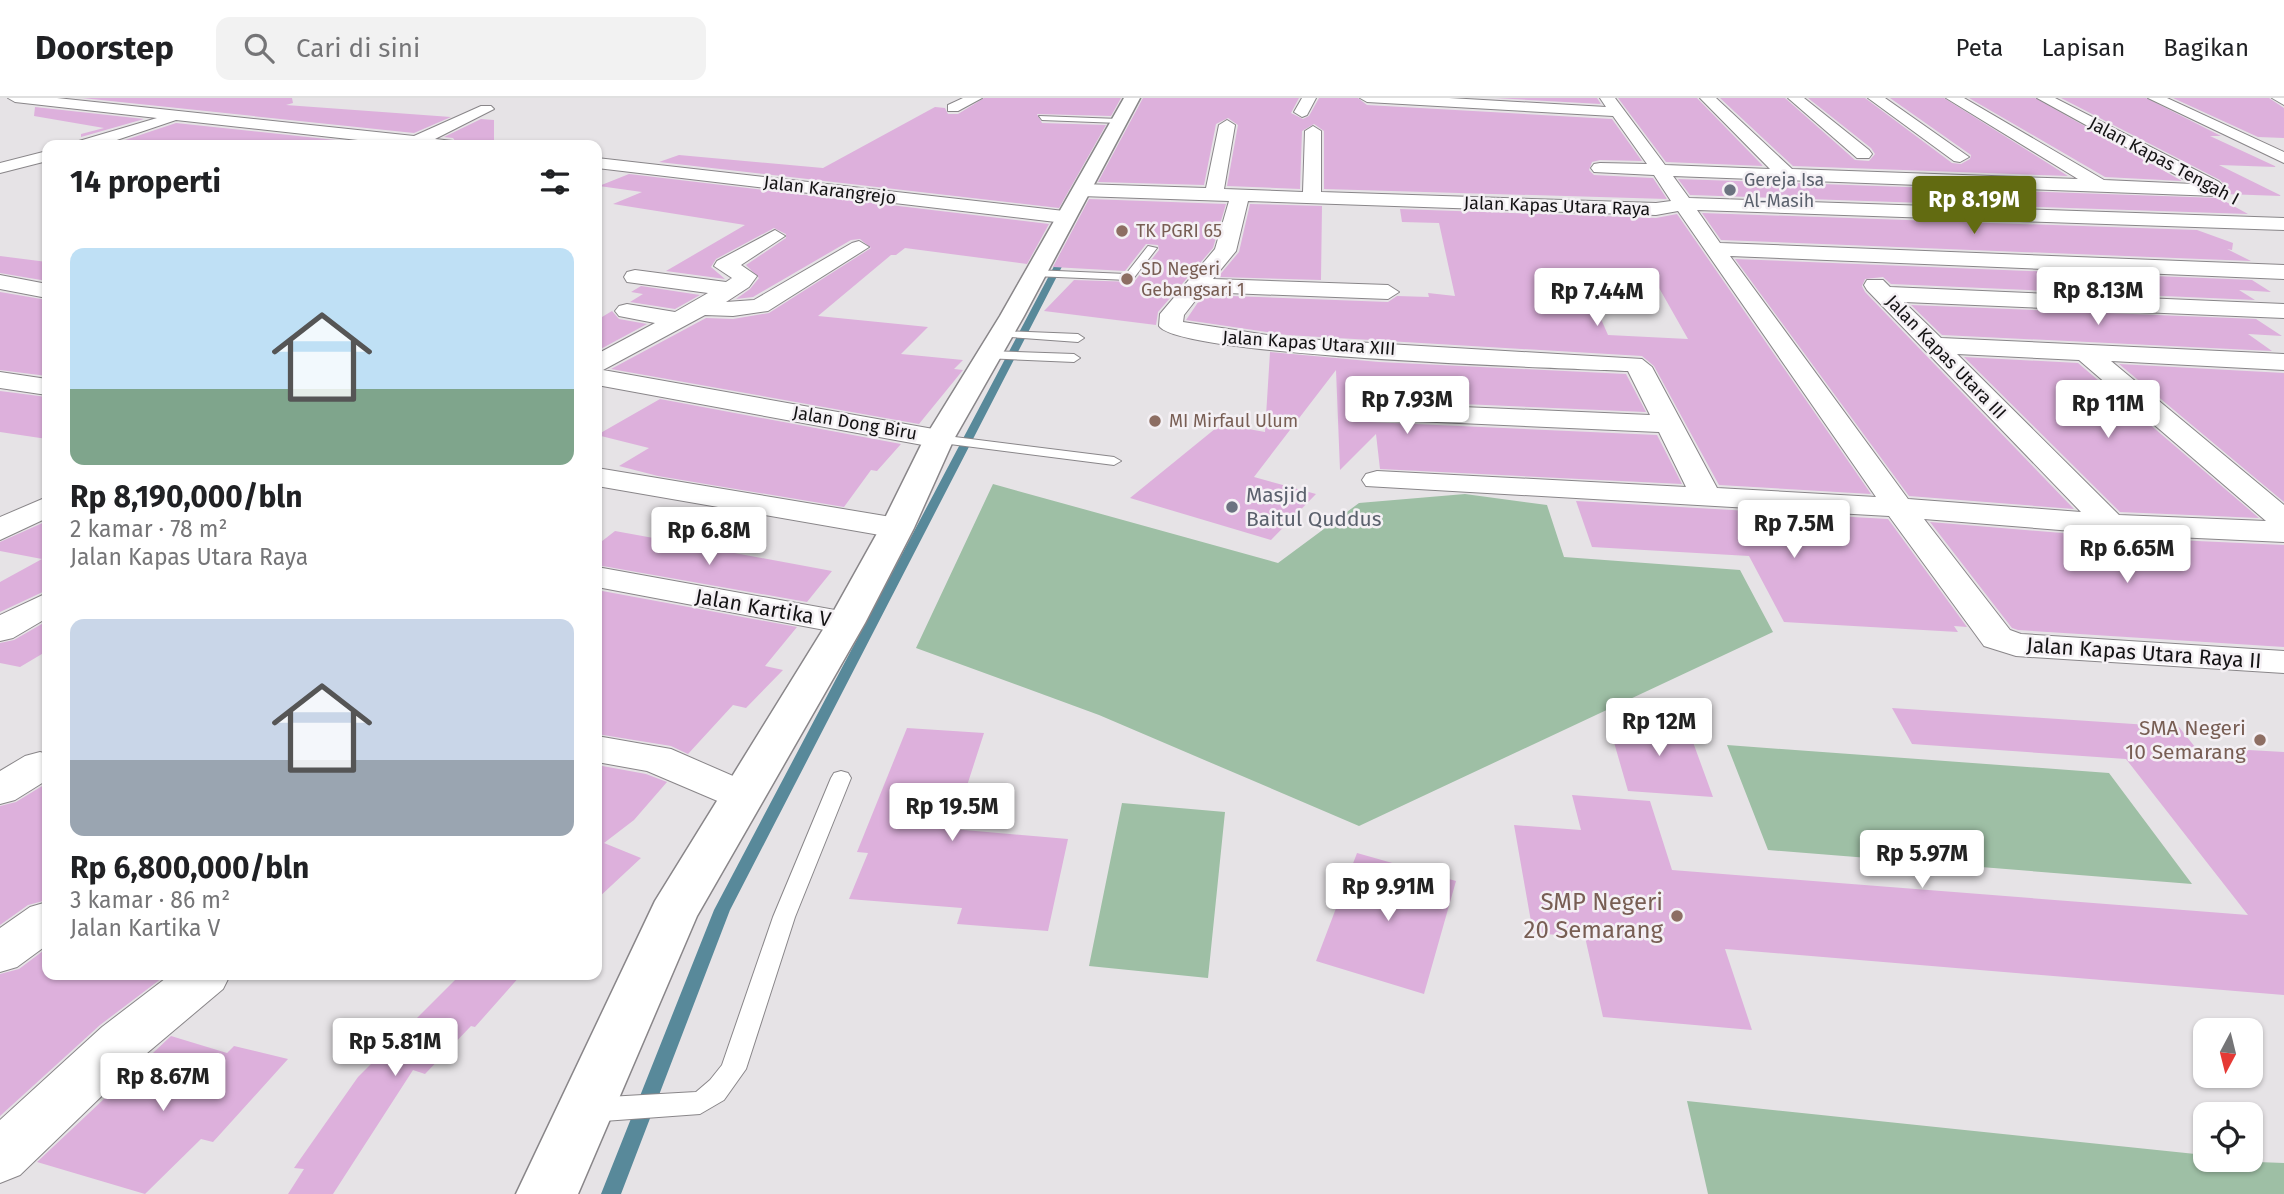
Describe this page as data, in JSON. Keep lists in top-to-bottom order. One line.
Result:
{"streets":{"street":["Jalan Kapas Tengah I","Jalan Karangrejo","Jalan Kapas Utara Raya","Jalan Kapas Utara XIII","Jalan Kapas Utara III","Jalan Dong Biru","Jalan Kartika V","Jalan Kapas Utara Raya II"]},"crossings":[["Jalan Kapas Tengah I","Jalan Kapas Utara Raya"],["Jalan Karangrejo","Jalan Kapas Utara Raya"],["Jalan Kapas Utara Raya","Jalan Kapas Utara XIII"]],"places":["Gereja Isa Al-Masih","TK PGRI 65","SD Negeri Gebangsari 1","MI Mirfaul Ulum","Masjid Baitul Quddus","SMA Negeri 10 Semarang","SMP Negeri 20 Semarang"],"north":"bottom","page":{"header":"Doorstep","search":"Cari di sini","nav":["Peta","Lapisan","Bagikan"],"heading":"14 properti","price":["Rp 8.19M","Rp 8.13M","Rp 7.44M","Rp 7.93M","Rp 11M","Rp 7.5M","Rp 6.8M","Rp 6.65M","Rp 12M","Rp 19.5M","Rp 5.97M","Rp 9.91M","Rp 5.81M","Rp 8.67M"],"list":[{"name":"Rp 8,190,000/bln","note":"2 kamar · 78 m² · Jalan Kapas Utara Raya"},{"name":"Rp 6,800,000/bln","note":"3 kamar · 86 m² · Jalan Kartika V"}]}}
